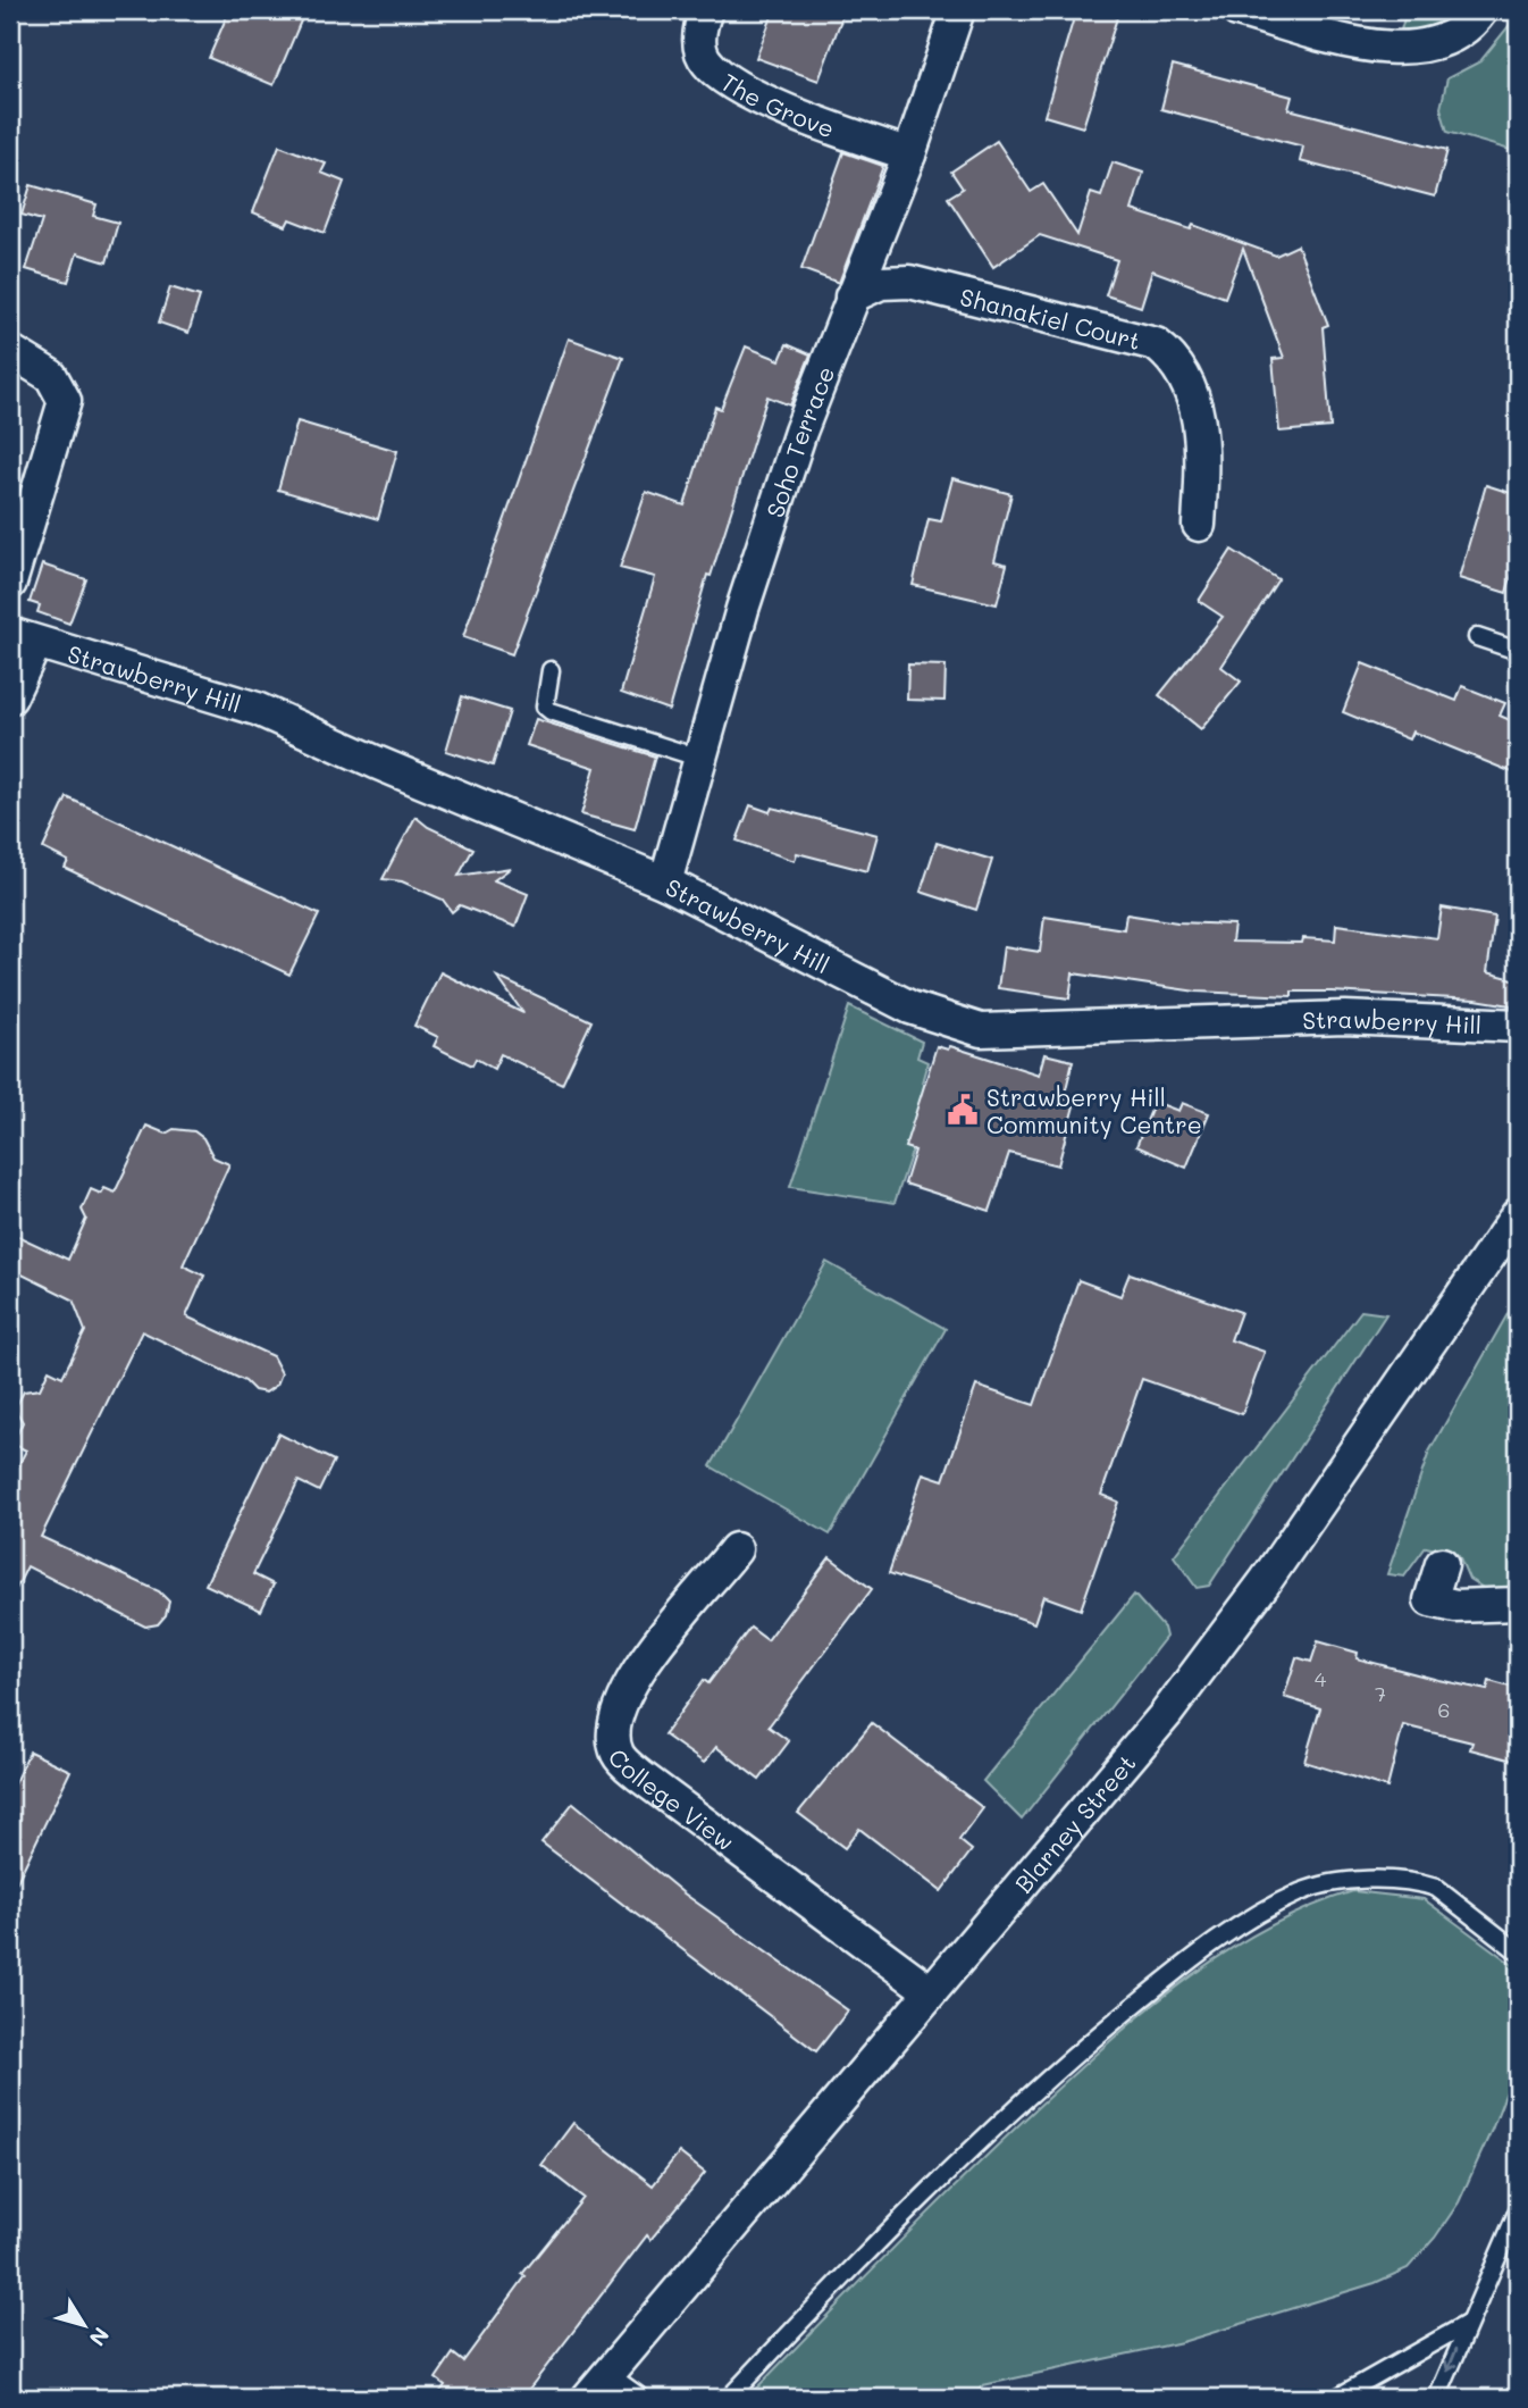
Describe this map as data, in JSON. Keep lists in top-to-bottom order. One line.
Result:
{"streets":{"street":["The Grove","Shanakiel Court","Soho Terrace","Strawberry Hill","College View","Blarney Street"]},"crossings":[["The Grove","Soho Terrace"],["Shanakiel Court","Soho Terrace"],["Soho Terrace","Strawberry Hill"],["College View","Blarney Street"]],"places":{"public building":["Strawberry Hill Community Centre"]},"house_numbers":["4","7","6"],"north":"bottom right"}
